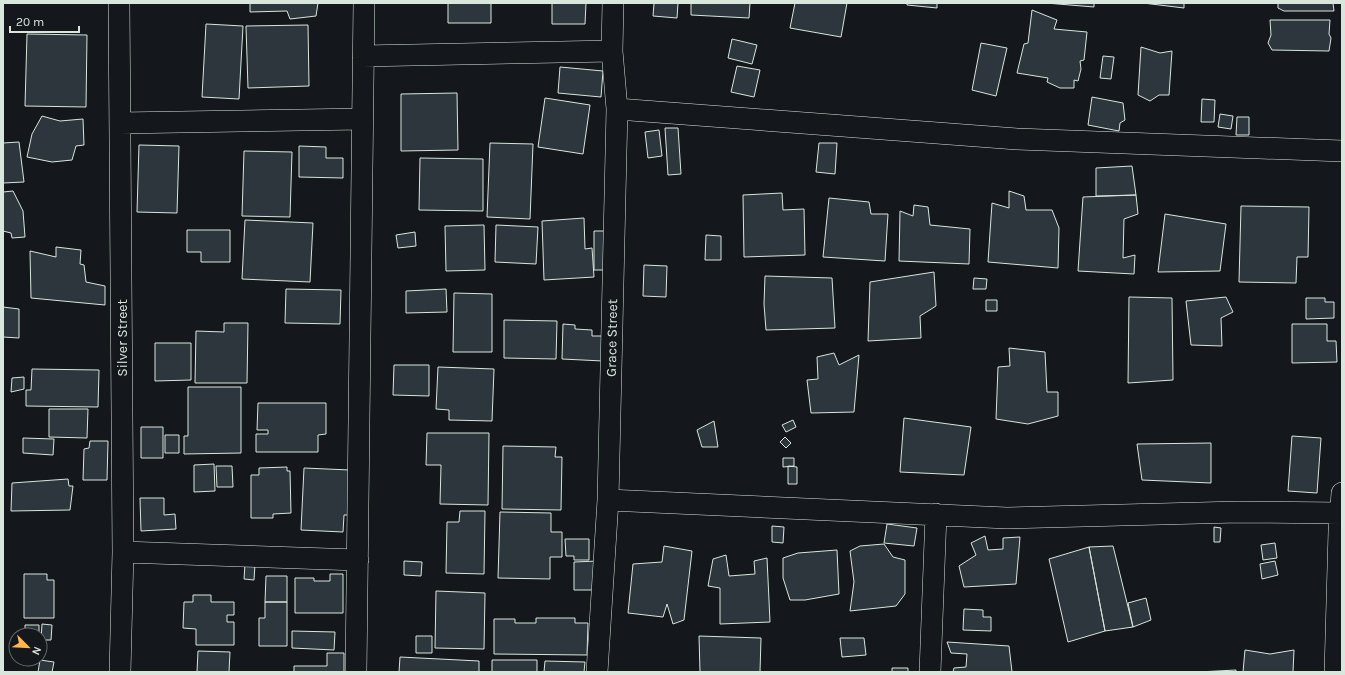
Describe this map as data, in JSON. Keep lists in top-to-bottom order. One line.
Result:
{"streets":{"street":["Silver Street","Grace Street"]},"scale_bar":"20 m","north":"bottom right"}
